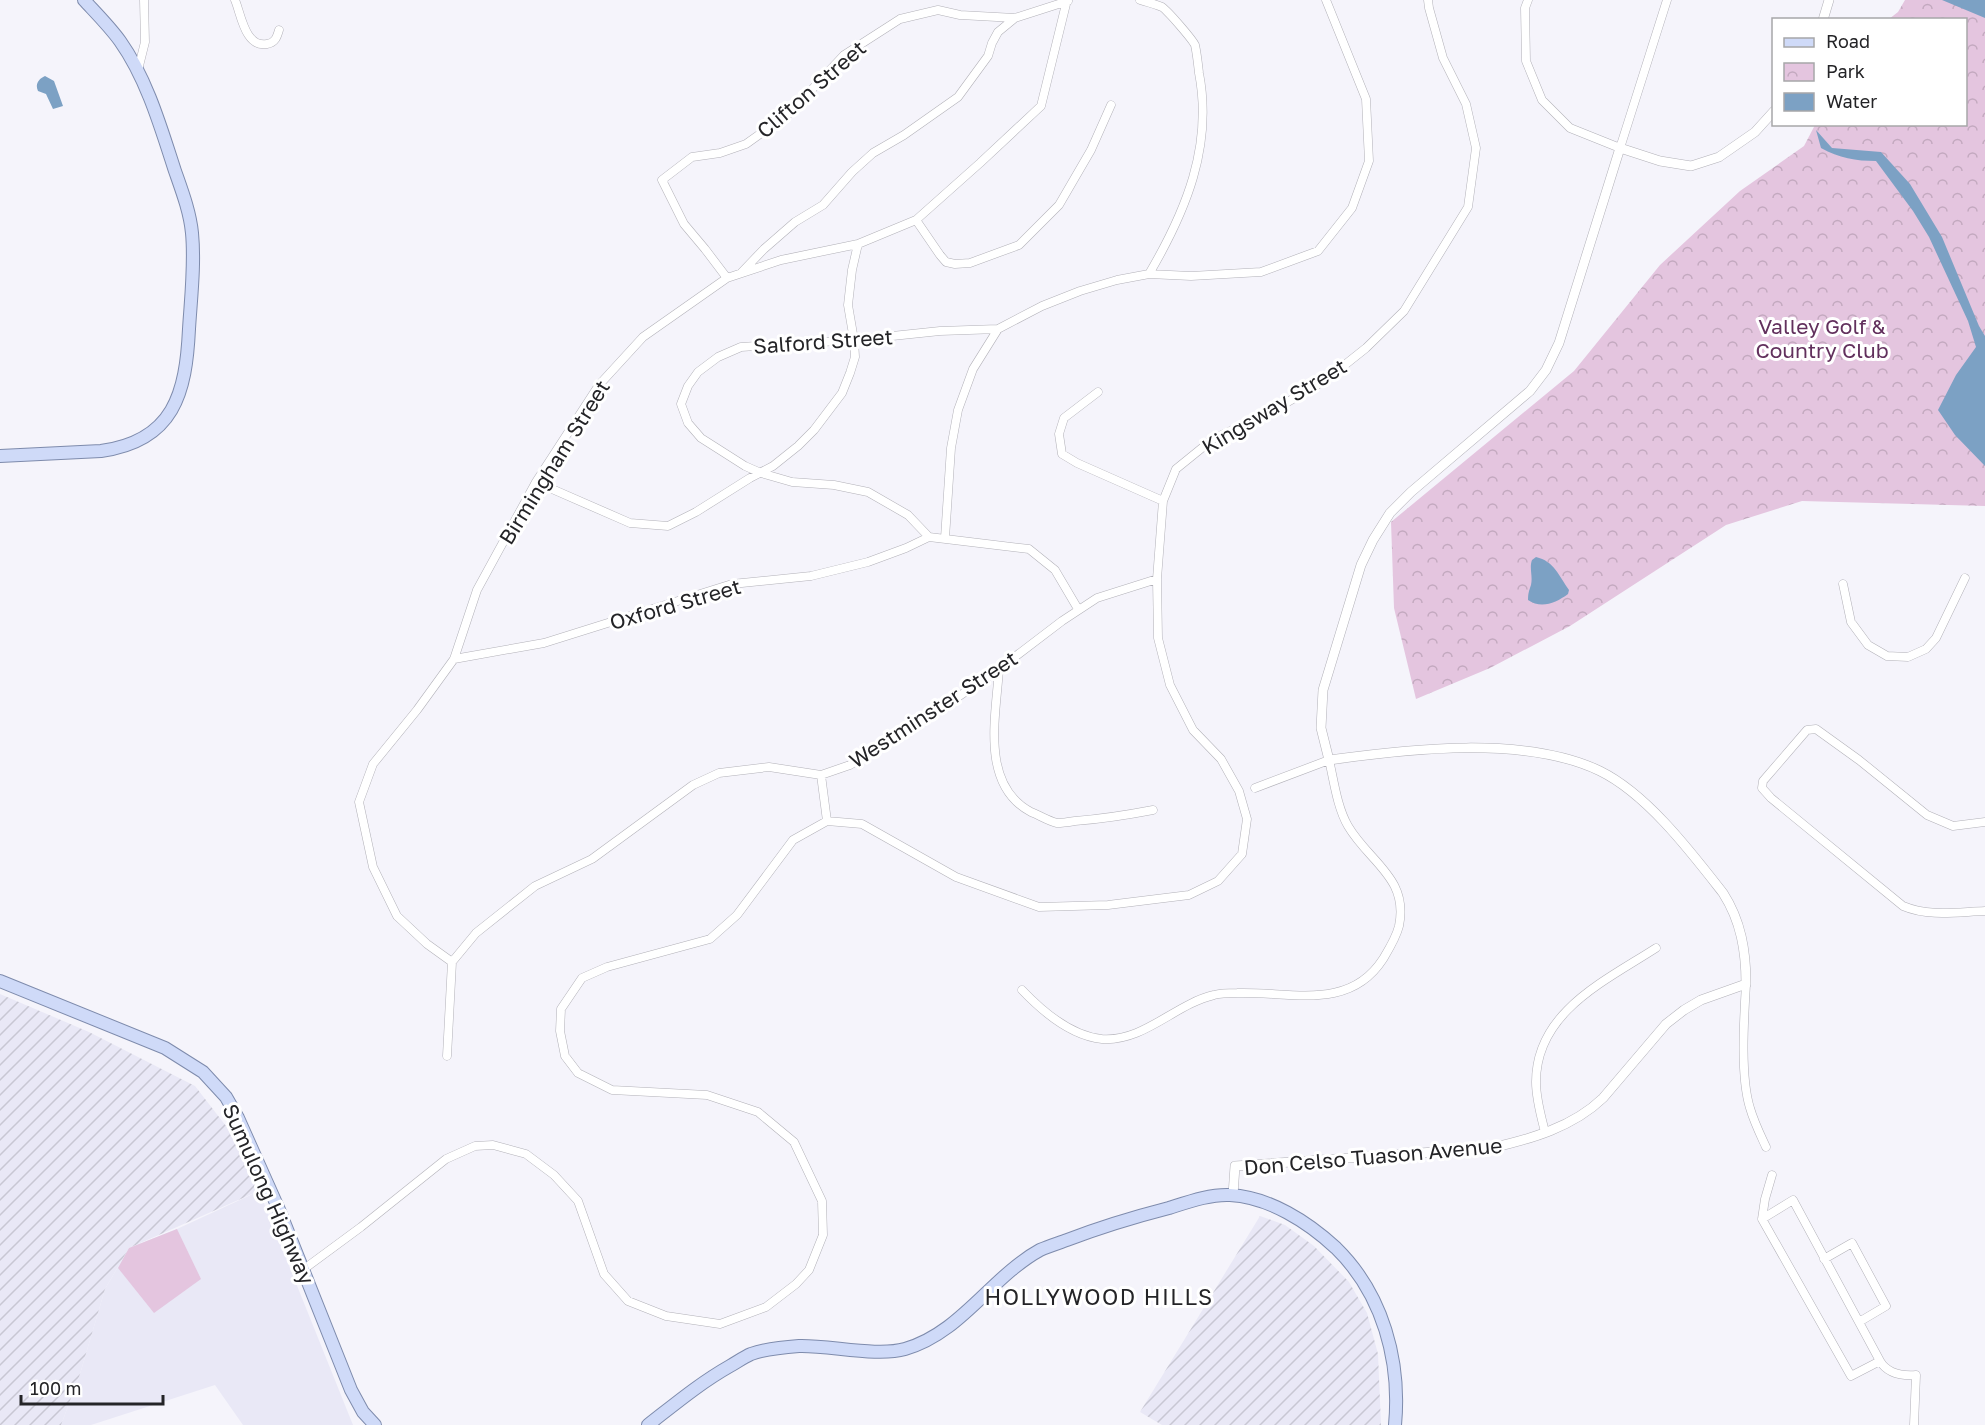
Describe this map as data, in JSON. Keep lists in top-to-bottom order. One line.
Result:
{"streets":{"main road":["Sumulong Highway"],"street":["Clifton Street","Salford Street","Kingsway Street","Birmingham Street","Oxford Street","Westminster Street","Don Celso Tuason Avenue"]},"crossings":[["Clifton Street","Birmingham Street"],["Salford Street","Oxford Street"],["Kingsway Street","Westminster Street"],["Birmingham Street","Oxford Street"],["Birmingham Street","Westminster Street"]],"districts":["HOLLYWOOD HILLS"],"parks":["Valley Golf & Country Club"],"legend":["Road","Park","Water"],"scale_bar":"100 m"}
